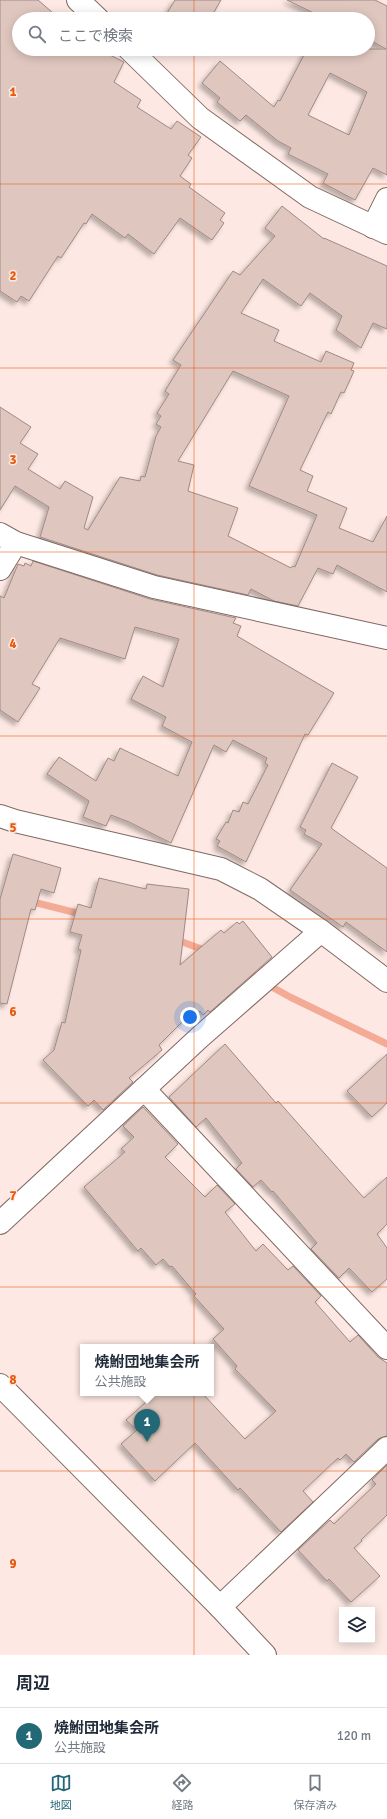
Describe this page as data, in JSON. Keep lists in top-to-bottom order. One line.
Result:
{"page":{"search":"ここで検索","popup":["焼鮒団地集会所","公共施設"],"pins":"1","heading":"周辺","list":[{"mark":"1","name":"焼鮒団地集会所","note":"公共施設","value":"120 m"}],"nav":["地図","経路","保存済み"]},"grid":{"rows":["1","2","3","4","5","6","7","8","9"]}}
